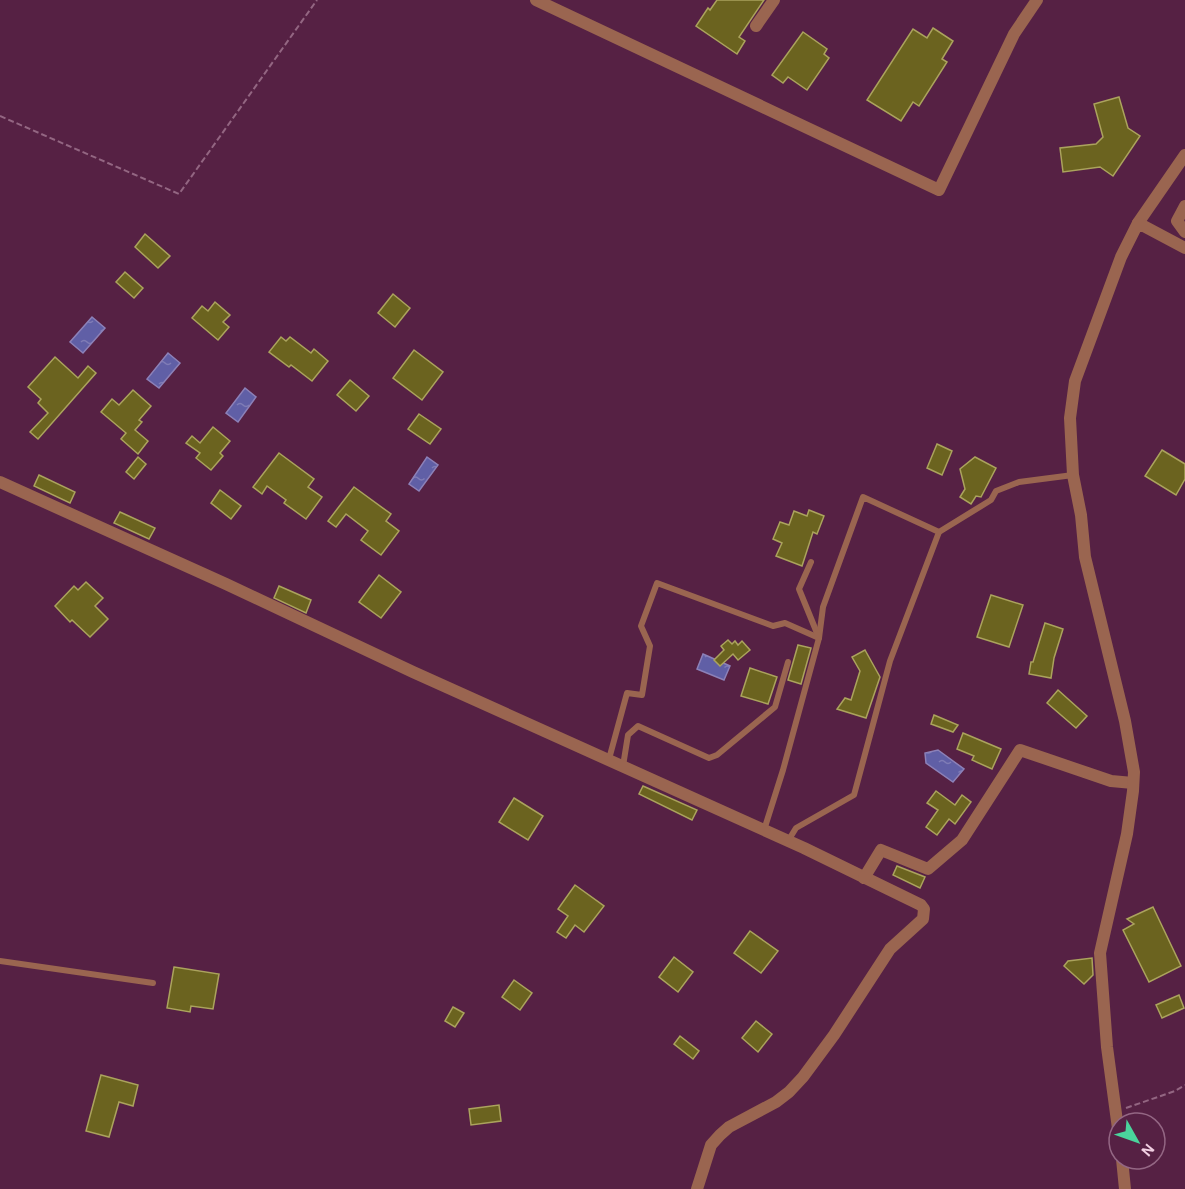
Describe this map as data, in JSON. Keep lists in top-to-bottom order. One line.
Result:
{"north":"bottom right"}
